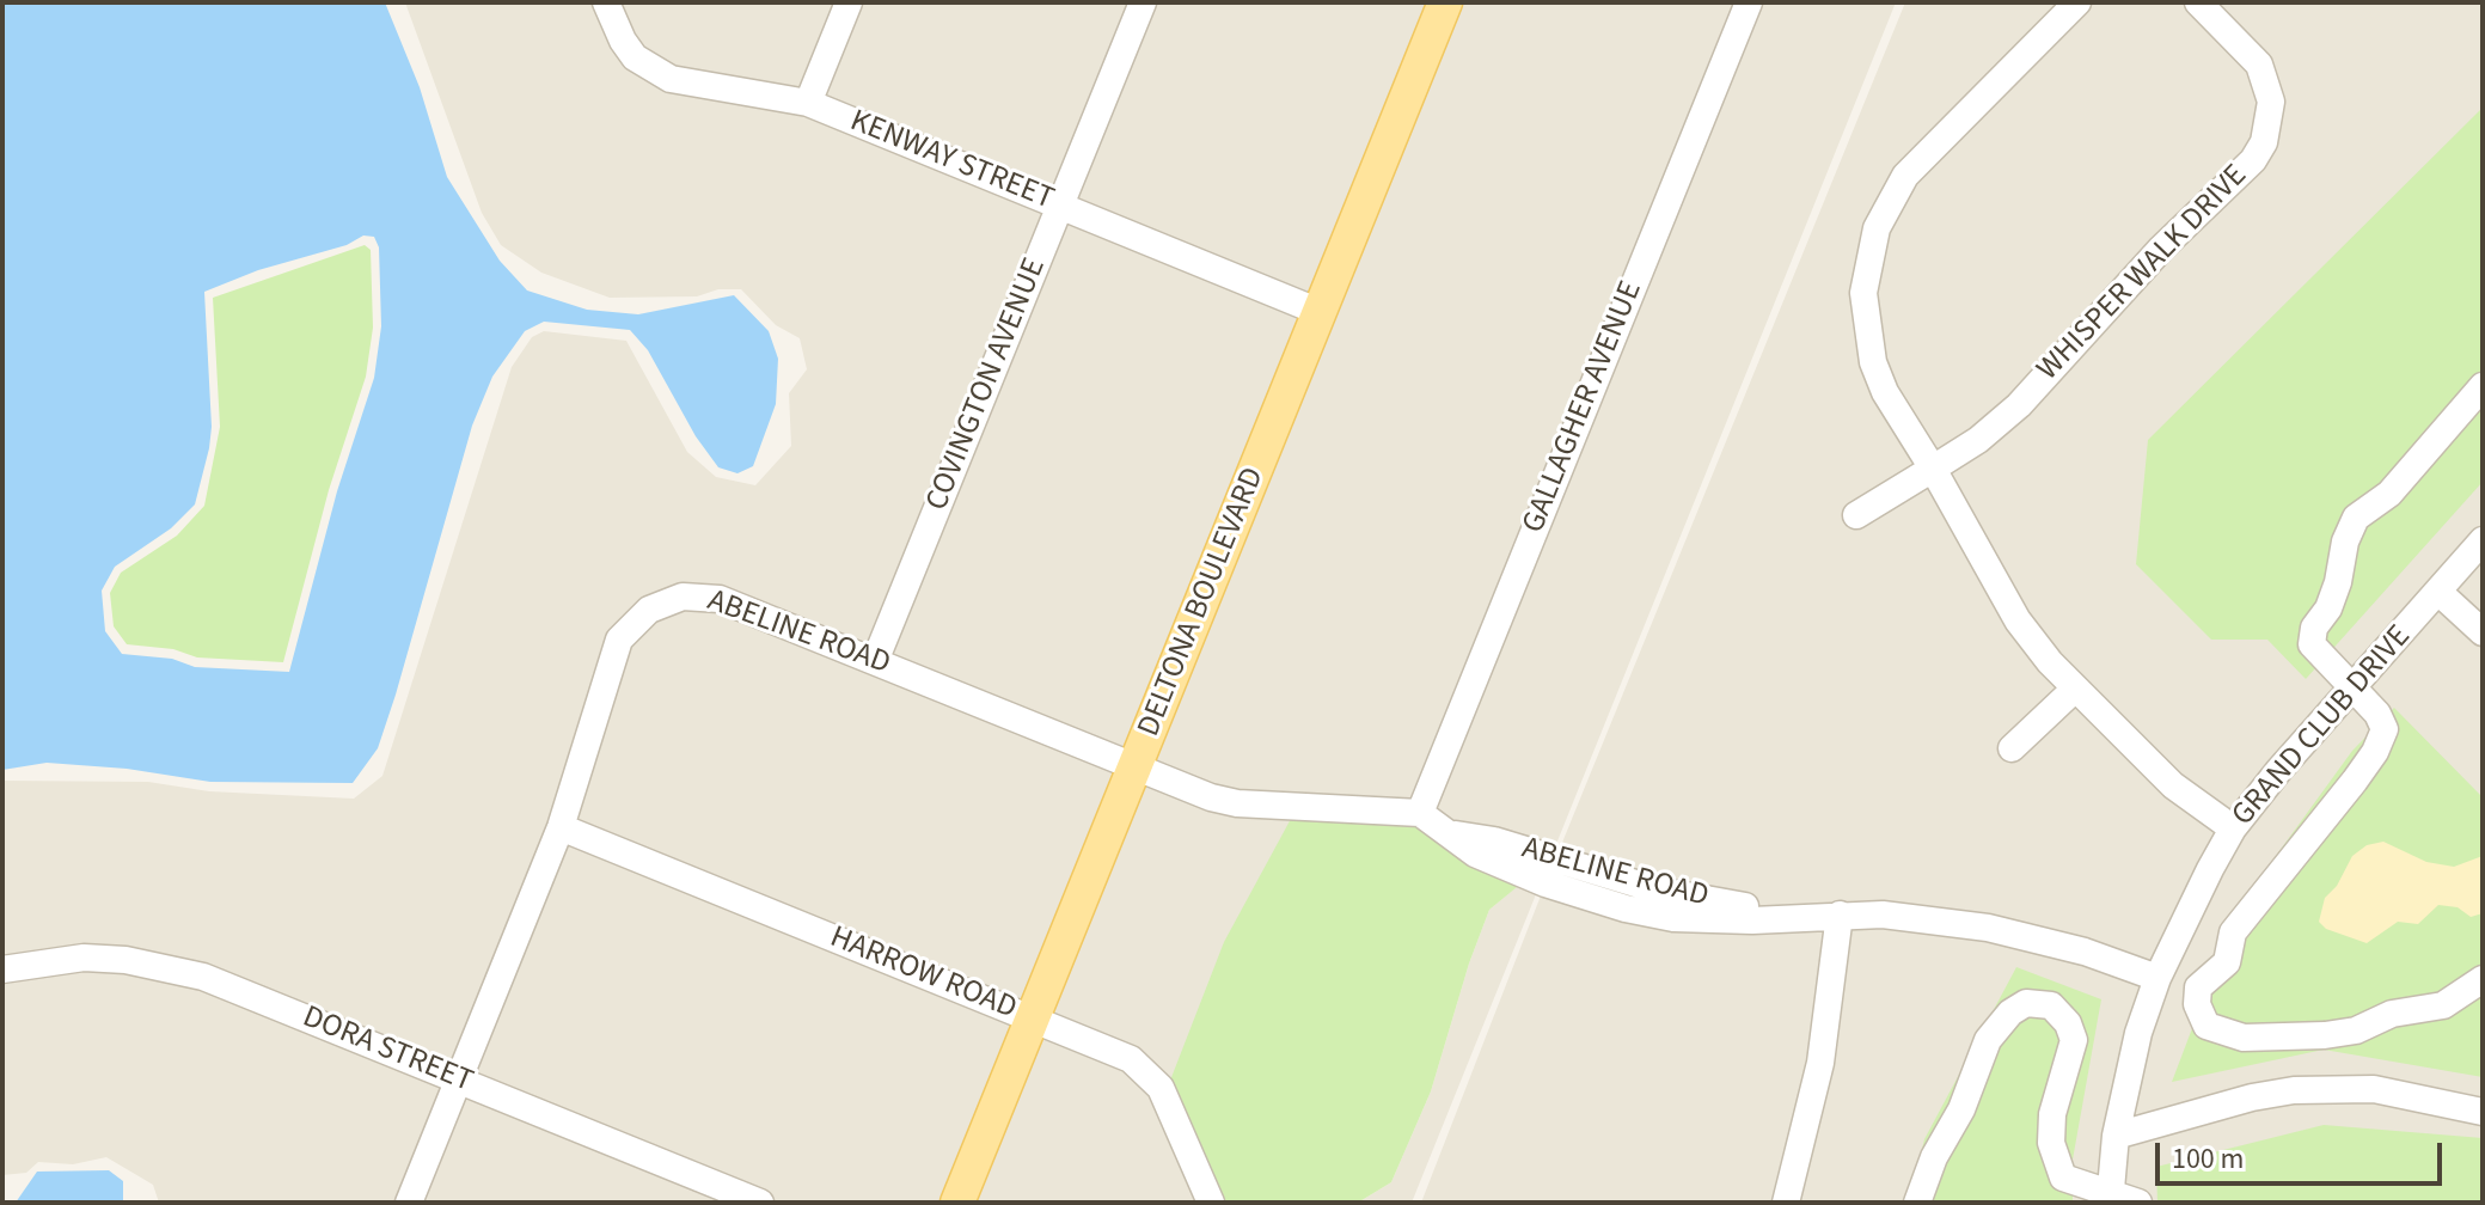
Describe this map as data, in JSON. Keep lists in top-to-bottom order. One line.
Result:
{"streets":{"main road":["DELTONA BOULEVARD"],"street":["KENWAY STREET","WHISPER WALK DRIVE","COVINGTON AVENUE","GALLAGHER AVENUE","ABELINE ROAD","GRAND CLUB DRIVE","HARROW ROAD","DORA STREET"]},"crossings":[["KENWAY STREET","COVINGTON AVENUE"],["KENWAY STREET","DELTONA BOULEVARD"],["COVINGTON AVENUE","ABELINE ROAD"],["GALLAGHER AVENUE","ABELINE ROAD"],["DELTONA BOULEVARD","ABELINE ROAD"],["DELTONA BOULEVARD","HARROW ROAD"],["ABELINE ROAD","GRAND CLUB DRIVE"],["ABELINE ROAD","HARROW ROAD"],["ABELINE ROAD","DORA STREET"]],"scale_bar":"100 m"}
